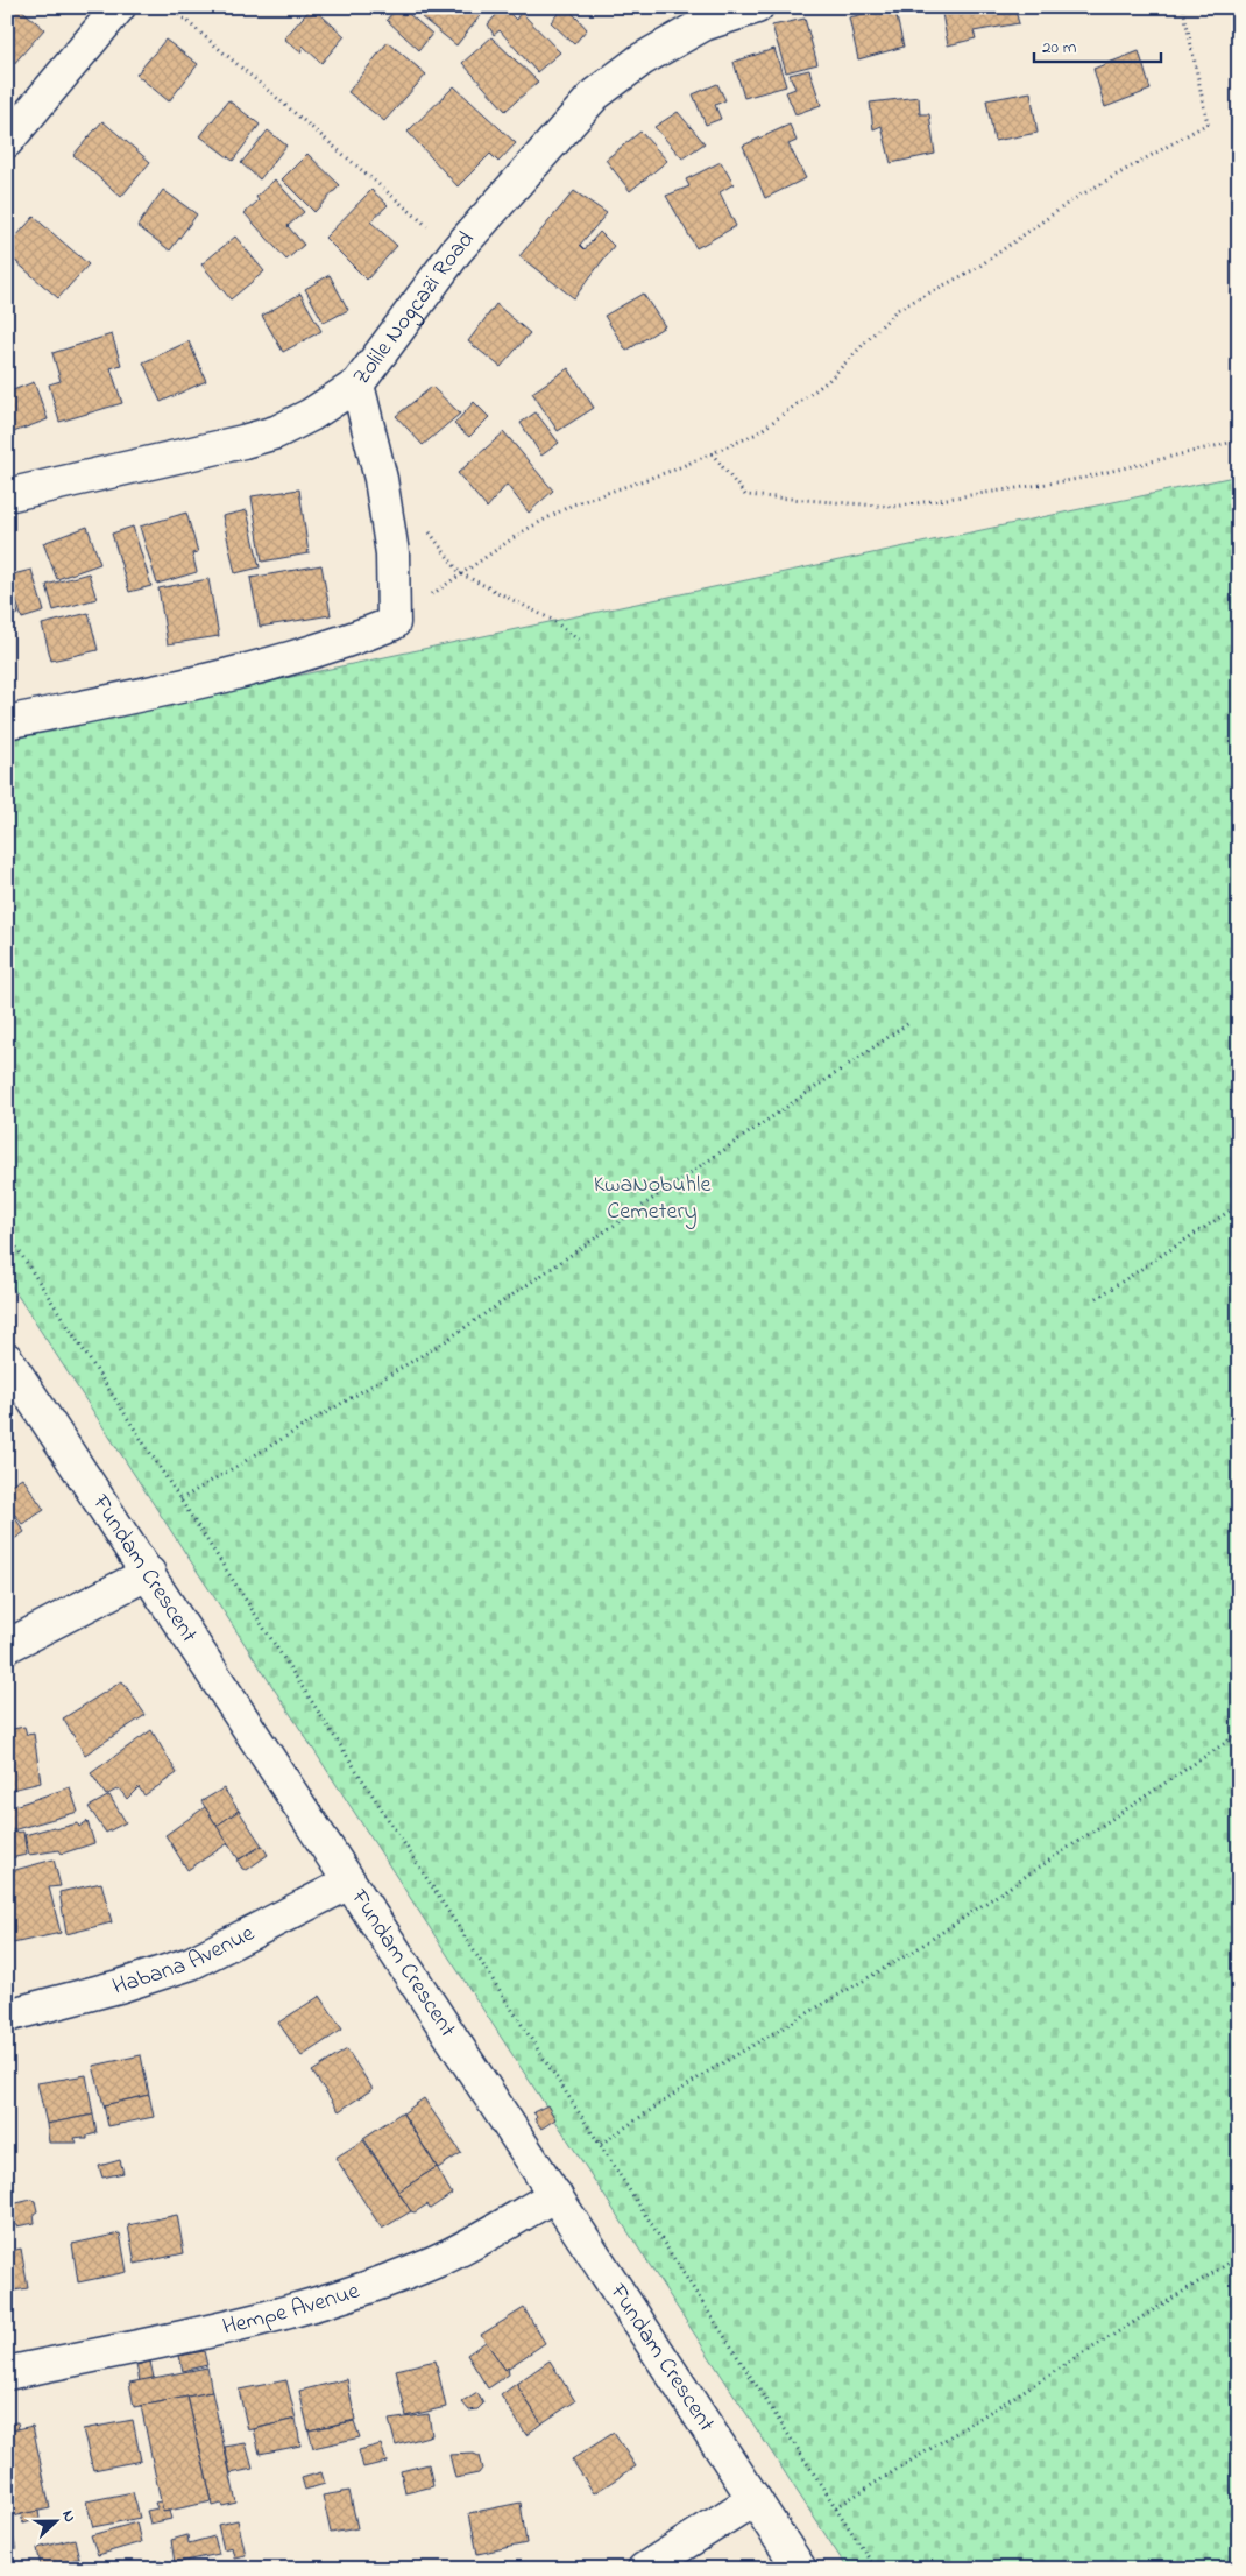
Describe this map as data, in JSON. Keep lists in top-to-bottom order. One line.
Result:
{"streets":{"street":["Zolile Nogcazi Road","Fundam Crescent","Habana Avenue","Hempe Avenue"]},"crossings":[["Fundam Crescent","Habana Avenue"],["Fundam Crescent","Hempe Avenue"]],"parks":["KwaNobuhle Cemetery"],"scale_bar":"20 m","north":"right"}
